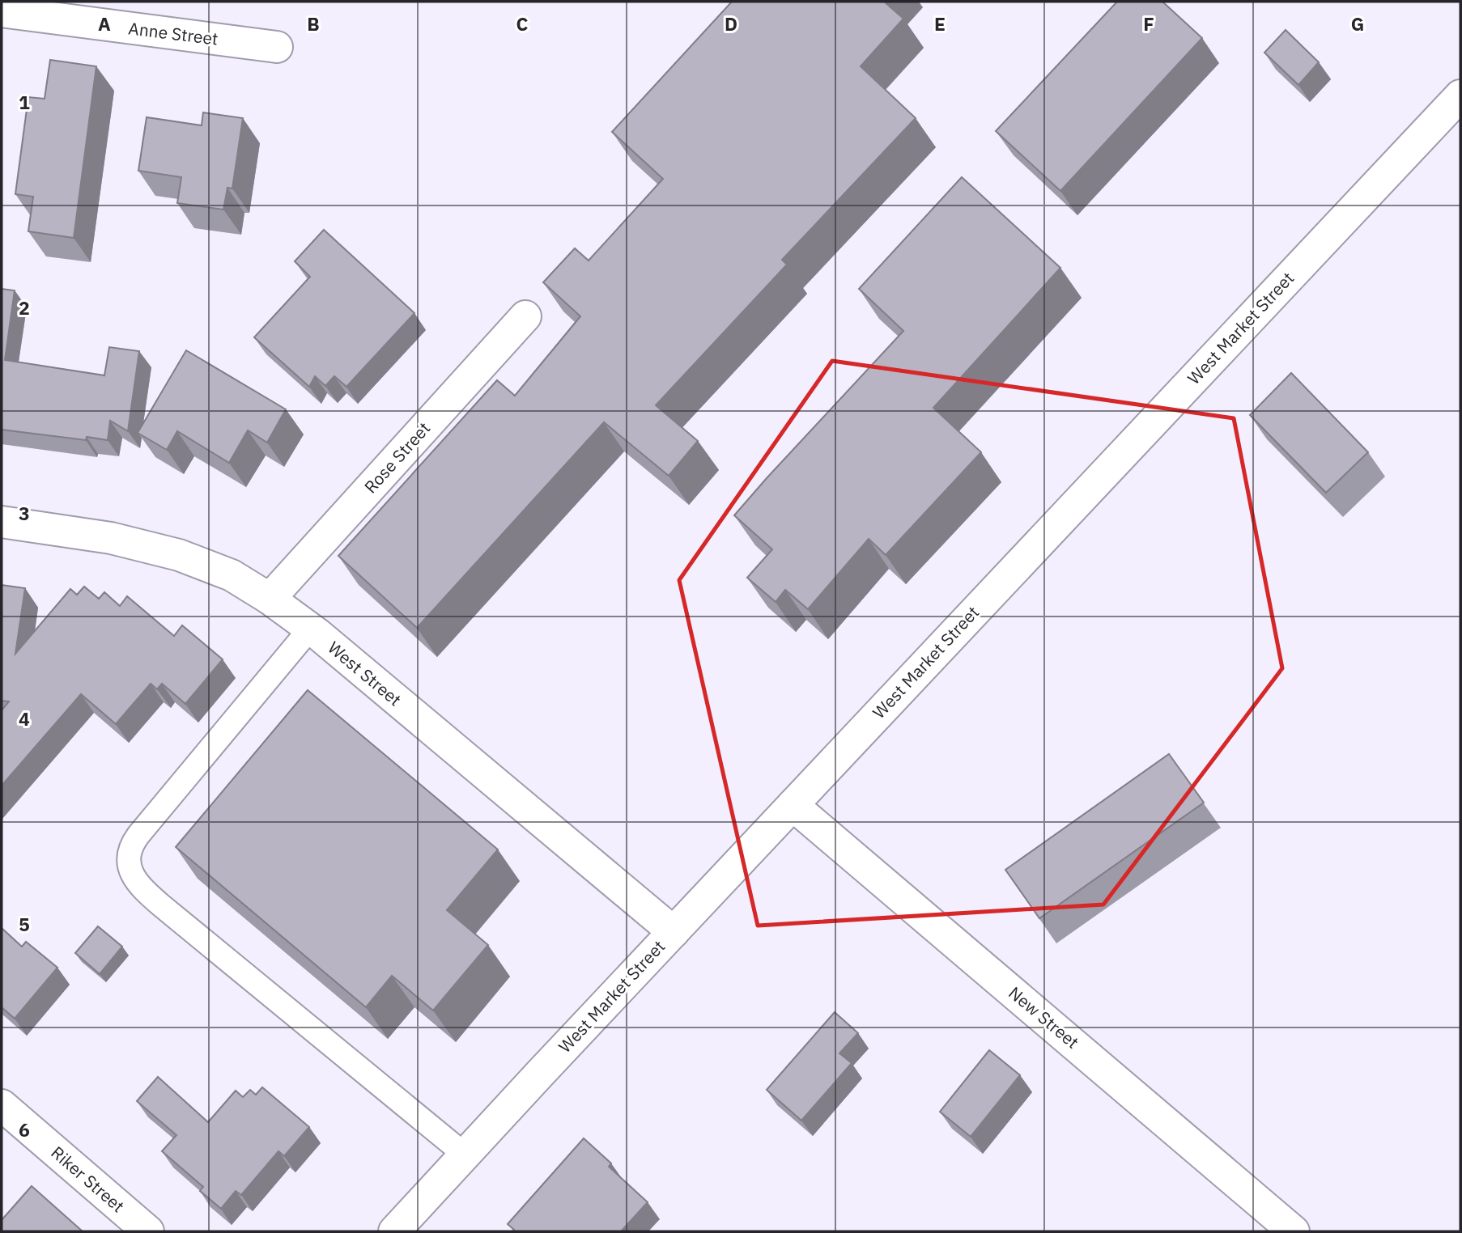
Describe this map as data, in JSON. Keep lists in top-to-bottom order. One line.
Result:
{"streets":{"street":["Anne Street","West Market Street","Rose Street","West Street","New Street","Riker Street"]},"crossings":[["West Market Street","West Street"],["West Market Street","New Street"],["Rose Street","West Street"]],"grid":{"columns":["A","B","C","D","E","F","G"],"rows":["1","2","3","4","5","6"]}}
